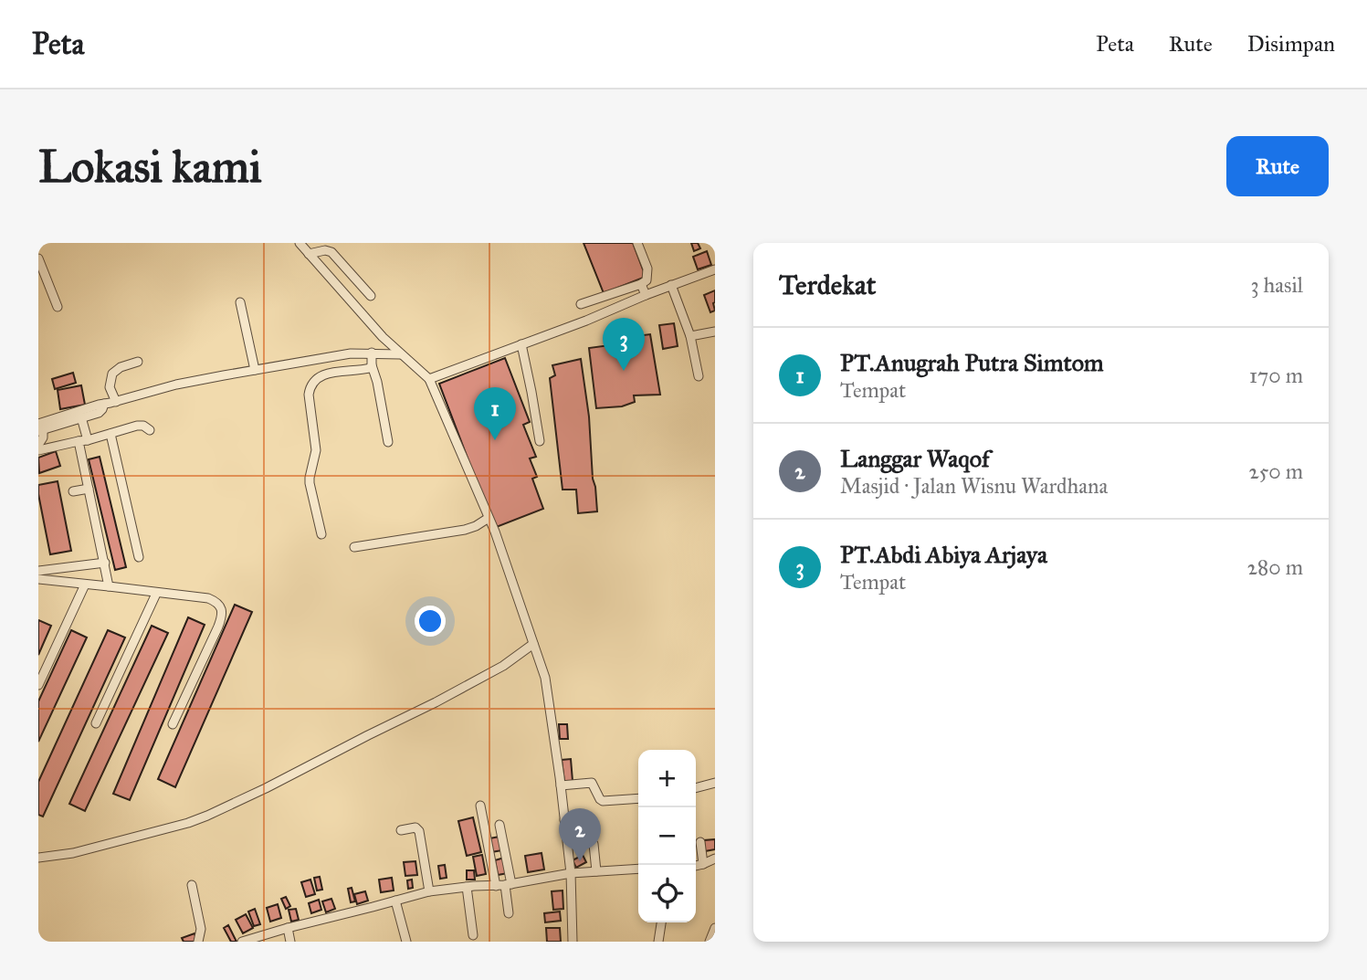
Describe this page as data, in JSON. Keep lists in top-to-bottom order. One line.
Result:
{"page":{"header":"Peta","nav":["Peta","Rute","Disimpan"],"buttons":"Rute","title":"Lokasi kami","heading":["Terdekat","3 hasil"],"pins":["3","1","2"],"list":[{"mark":"1","name":"PT.Anugrah Putra Simtom","note":"Tempat","value":"170 m"},{"mark":"2","name":"Langgar Waqof","note":"Masjid · Jalan Wisnu Wardhana","value":"250 m"},{"mark":"3","name":"PT.Abdi Abiya Arjaya","note":"Tempat","value":"280 m"}],"map_buttons":["+","−"]}}
